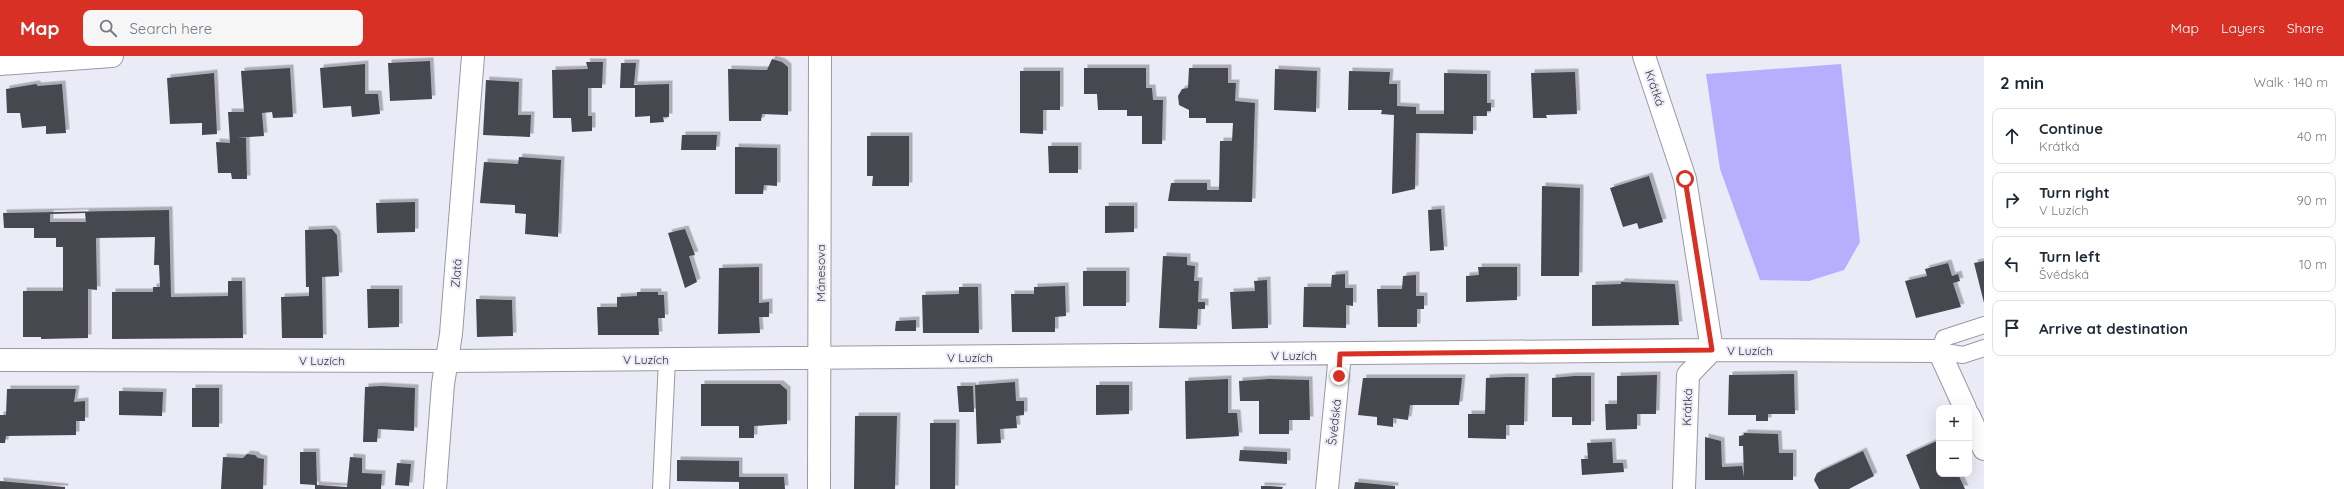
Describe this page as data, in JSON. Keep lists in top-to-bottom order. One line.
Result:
{"streets":{"street":["Krátká","Zlatá","Mánesova","V Luzích","Švédská"]},"crossings":[["Krátká","V Luzích"],["Zlatá","V Luzích"],["Mánesova","V Luzích"],["V Luzích","Švédská"]],"page":{"header":"Map","search":"Search here","nav":["Map","Layers","Share"],"heading":["2 min","Walk · 140 m"],"list":[["Continue","Krátká","40 m"],["Turn right","V Luzích","90 m"],["Turn left","Švédská","10 m"],"Arrive at destination"],"map_buttons":["+","−"]}}
